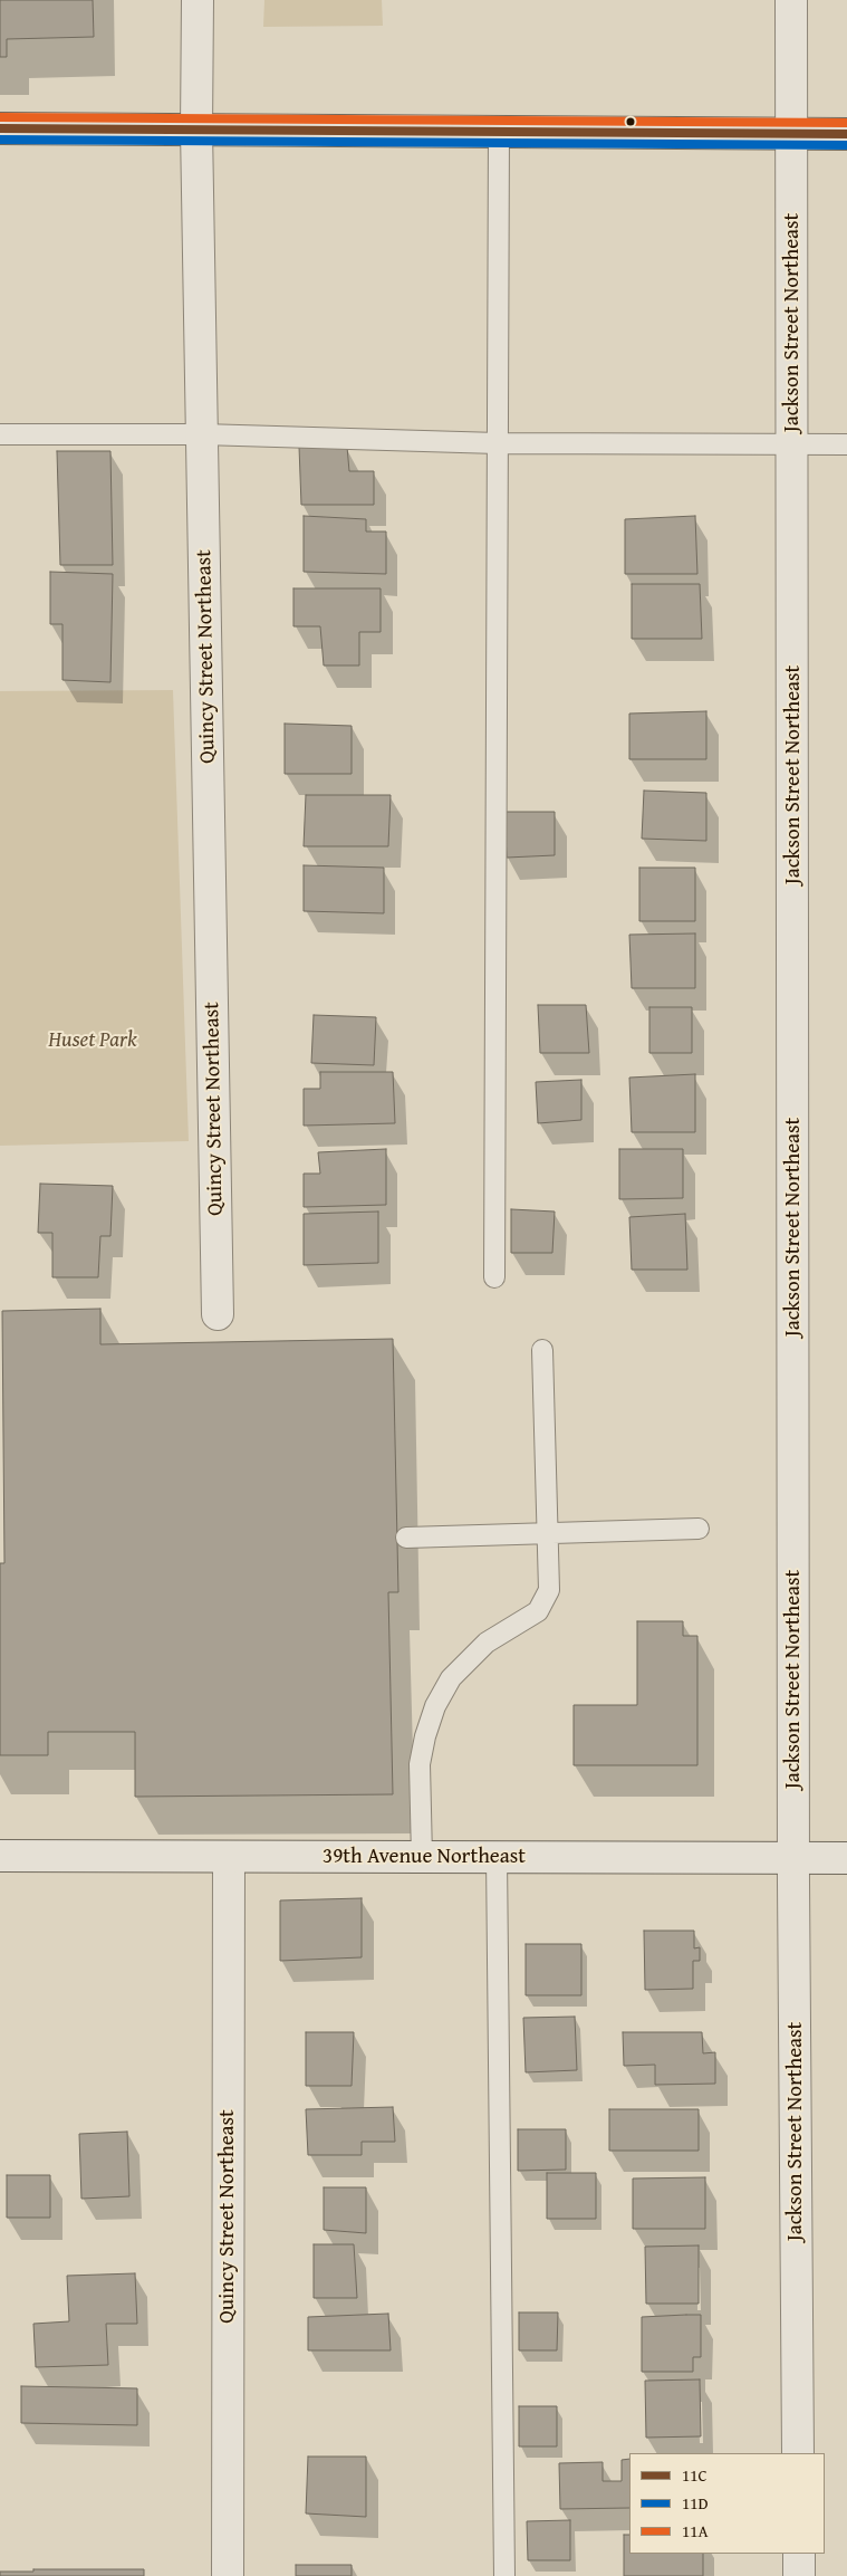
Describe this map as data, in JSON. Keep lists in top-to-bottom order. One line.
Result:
{"streets":{"street":["Jackson Street Northeast","Quincy Street Northeast","39th Avenue Northeast"]},"crossings":[["Jackson Street Northeast","39th Avenue Northeast"],["Quincy Street Northeast","39th Avenue Northeast"]],"parks":["Huset Park"],"lines":["transit line 11A","transit line 11C","transit line 11D"],"legend":["11C","11D","11A"]}
